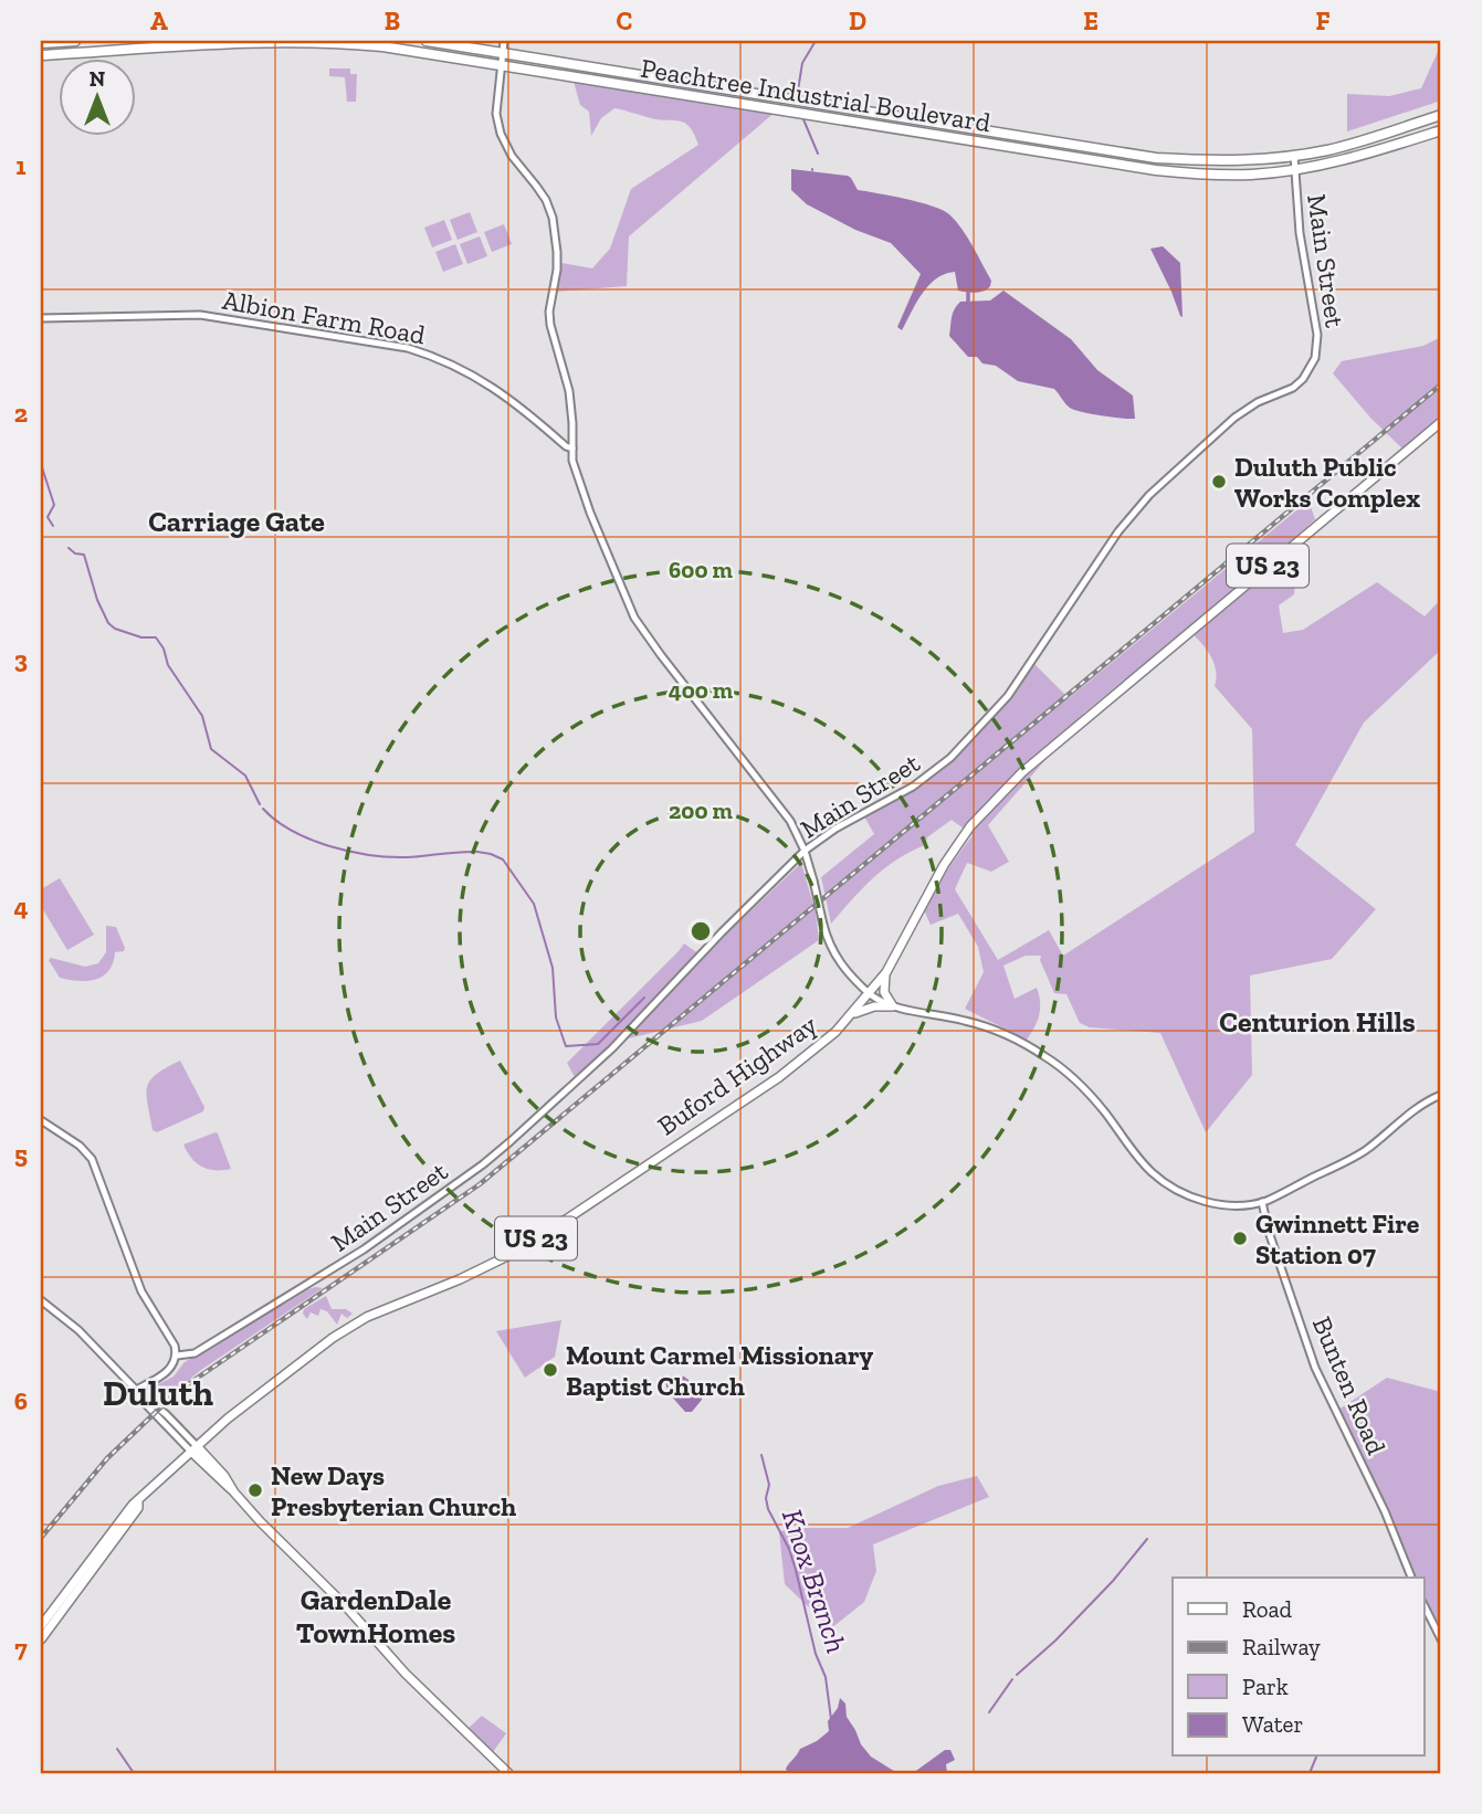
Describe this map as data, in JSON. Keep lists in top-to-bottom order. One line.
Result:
{"streets":{"highway":["Peachtree Industrial Boulevard"],"main road":["US 23","Buford Highway"],"street":["Main Street","Albion Farm Road","Bunten Road"]},"crossings":[["Peachtree Industrial Boulevard","Main Street"]],"districts":["Carriage Gate","Centurion Hills","Duluth","GardenDale TownHomes"],"water":["Knox Branch"],"places":["Duluth Public Works Complex","Gwinnett Fire Station 07","Mount Carmel Missionary Baptist Church","New Days Presbyterian Church"],"legend":["Road","Railway","Park","Water"],"north":"top","grid":{"columns":["A","B","C","D","E","F"],"rows":["1","2","3","4","5","6","7"]},"rings":["600 m","400 m","200 m"]}
